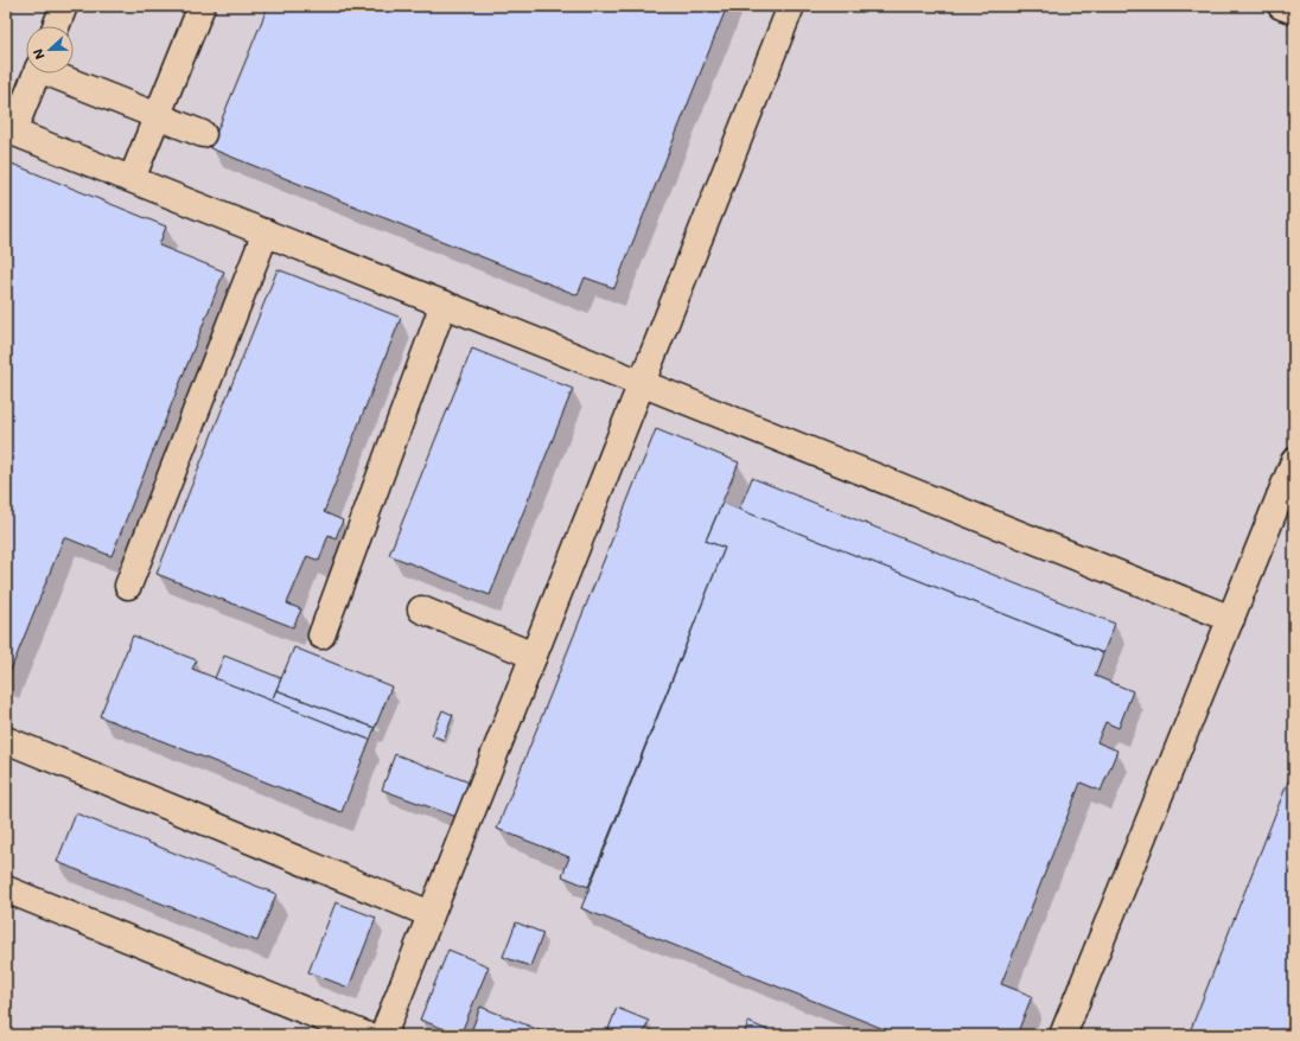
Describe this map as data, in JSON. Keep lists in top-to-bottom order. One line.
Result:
{"north":"left"}
